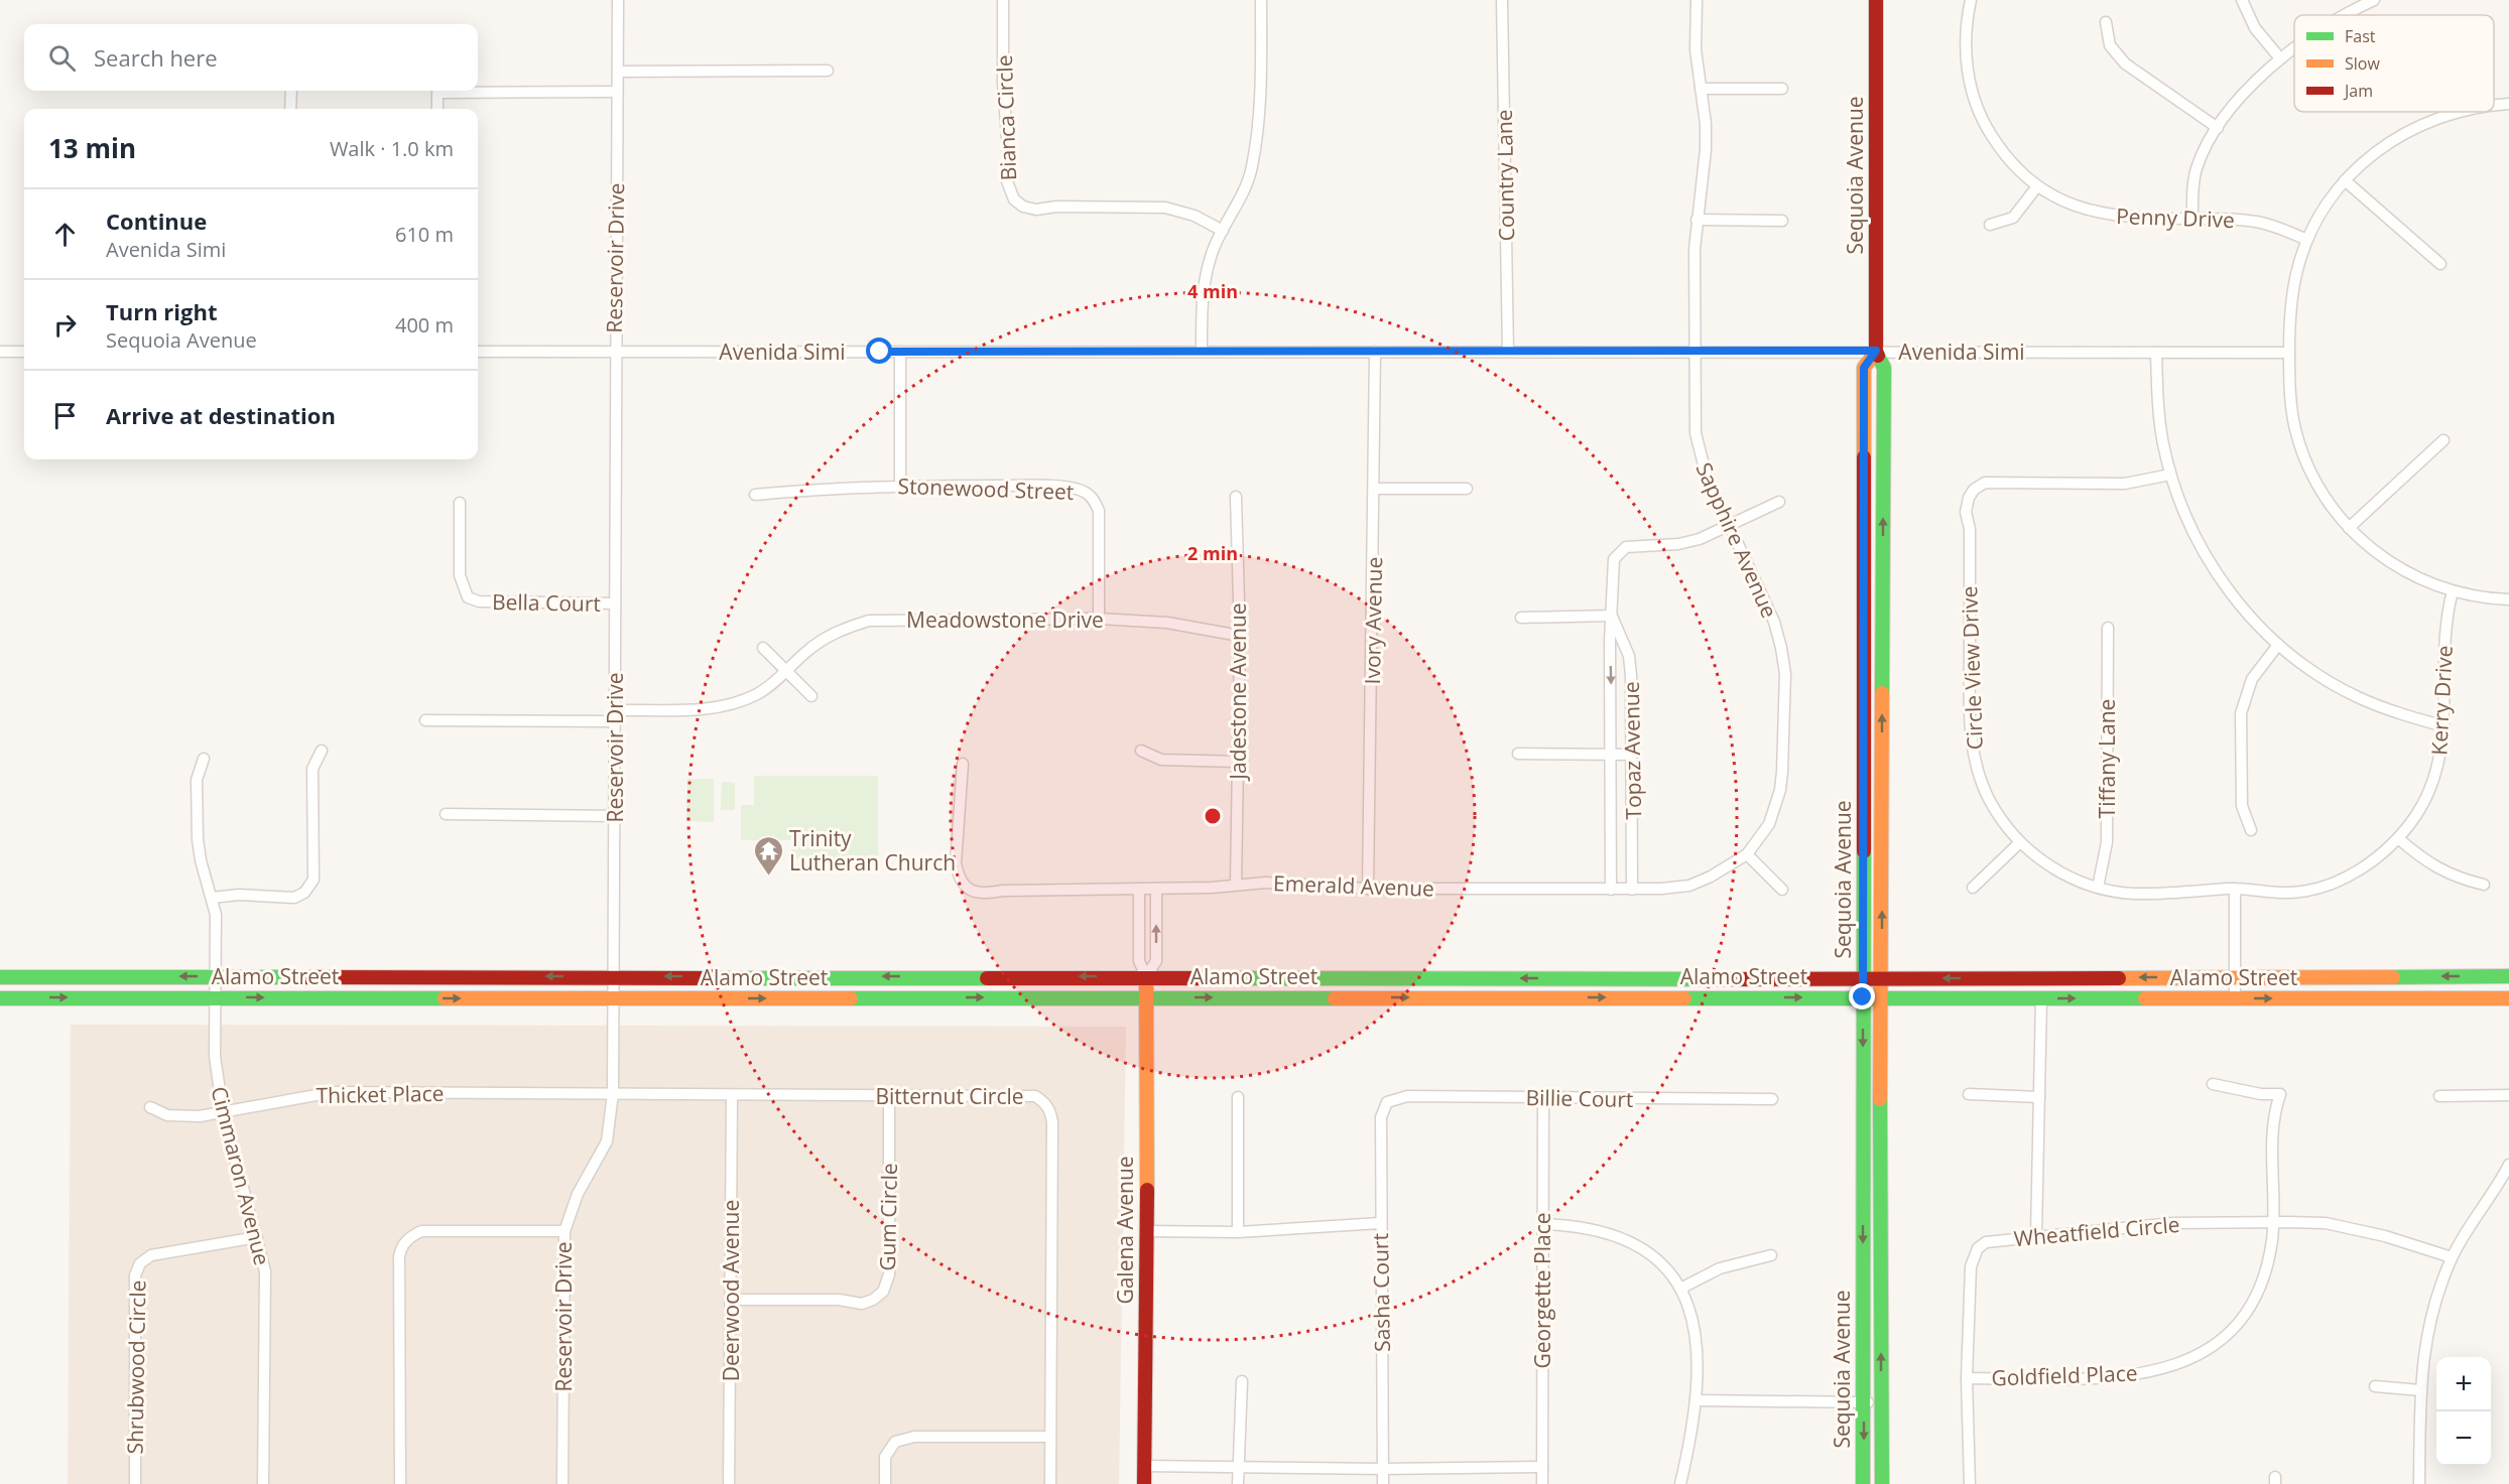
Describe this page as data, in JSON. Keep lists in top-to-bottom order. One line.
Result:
{"streets":{"main road":["Sequoia Avenue","Alamo Street","Galena Avenue"],"street":["Bianca Circle","Country Lane","Penny Drive","Reservoir Drive","Avenida Simi","Stonewood Street","Sapphire Avenue","Bella Court","Meadowstone Drive","Ivory Avenue","Circle View Drive","Jadestone Avenue","Kerry Drive","Topaz Avenue","Tiffany Lane","Emerald Avenue","Thicket Place","Bitternut Circle","Billie Court","Cimmaron Avenue","Gum Circle","Wheatfield Circle","Deerwood Avenue","Georgette Place","Sasha Court","Shrubwood Circle","Goldfield Place"]},"crossings":[["Country Lane","Avenida Simi"],["Sequoia Avenue","Avenida Simi"],["Sequoia Avenue","Alamo Street"],["Reservoir Drive","Avenida Simi"],["Reservoir Drive","Bella Court"],["Reservoir Drive","Meadowstone Drive"],["Reservoir Drive","Alamo Street"],["Reservoir Drive","Thicket Place"],["Reservoir Drive","Bitternut Circle"],["Avenida Simi","Sapphire Avenue"],["Avenida Simi","Ivory Avenue"],["Stonewood Street","Meadowstone Drive"],["Sapphire Avenue","Topaz Avenue"],["Sapphire Avenue","Emerald Avenue"],["Meadowstone Drive","Jadestone Avenue"],["Ivory Avenue","Emerald Avenue"],["Circle View Drive","Kerry Drive"],["Circle View Drive","Tiffany Lane"],["Jadestone Avenue","Emerald Avenue"],["Topaz Avenue","Emerald Avenue"],["Emerald Avenue","Galena Avenue"],["Alamo Street","Cimmaron Avenue"],["Alamo Street","Galena Avenue"],["Thicket Place","Bitternut Circle"],["Thicket Place","Cimmaron Avenue"],["Bitternut Circle","Gum Circle"],["Bitternut Circle","Deerwood Avenue"],["Billie Court","Georgette Place"],["Billie Court","Sasha Court"],["Cimmaron Avenue","Shrubwood Circle"],["Gum Circle","Deerwood Avenue"],["Wheatfield Circle","Goldfield Place"]],"places":{"temple":["Trinity Lutheran Church"]},"legend":["Fast","Slow","Jam"],"page":{"search":"Search here","heading":["13 min","Walk · 1.0 km"],"list":[["Continue","Avenida Simi","610 m"],["Turn right","Sequoia Avenue","400 m"],"Arrive at destination"],"map_buttons":["+","−"]},"rings":["4 min","2 min"]}
